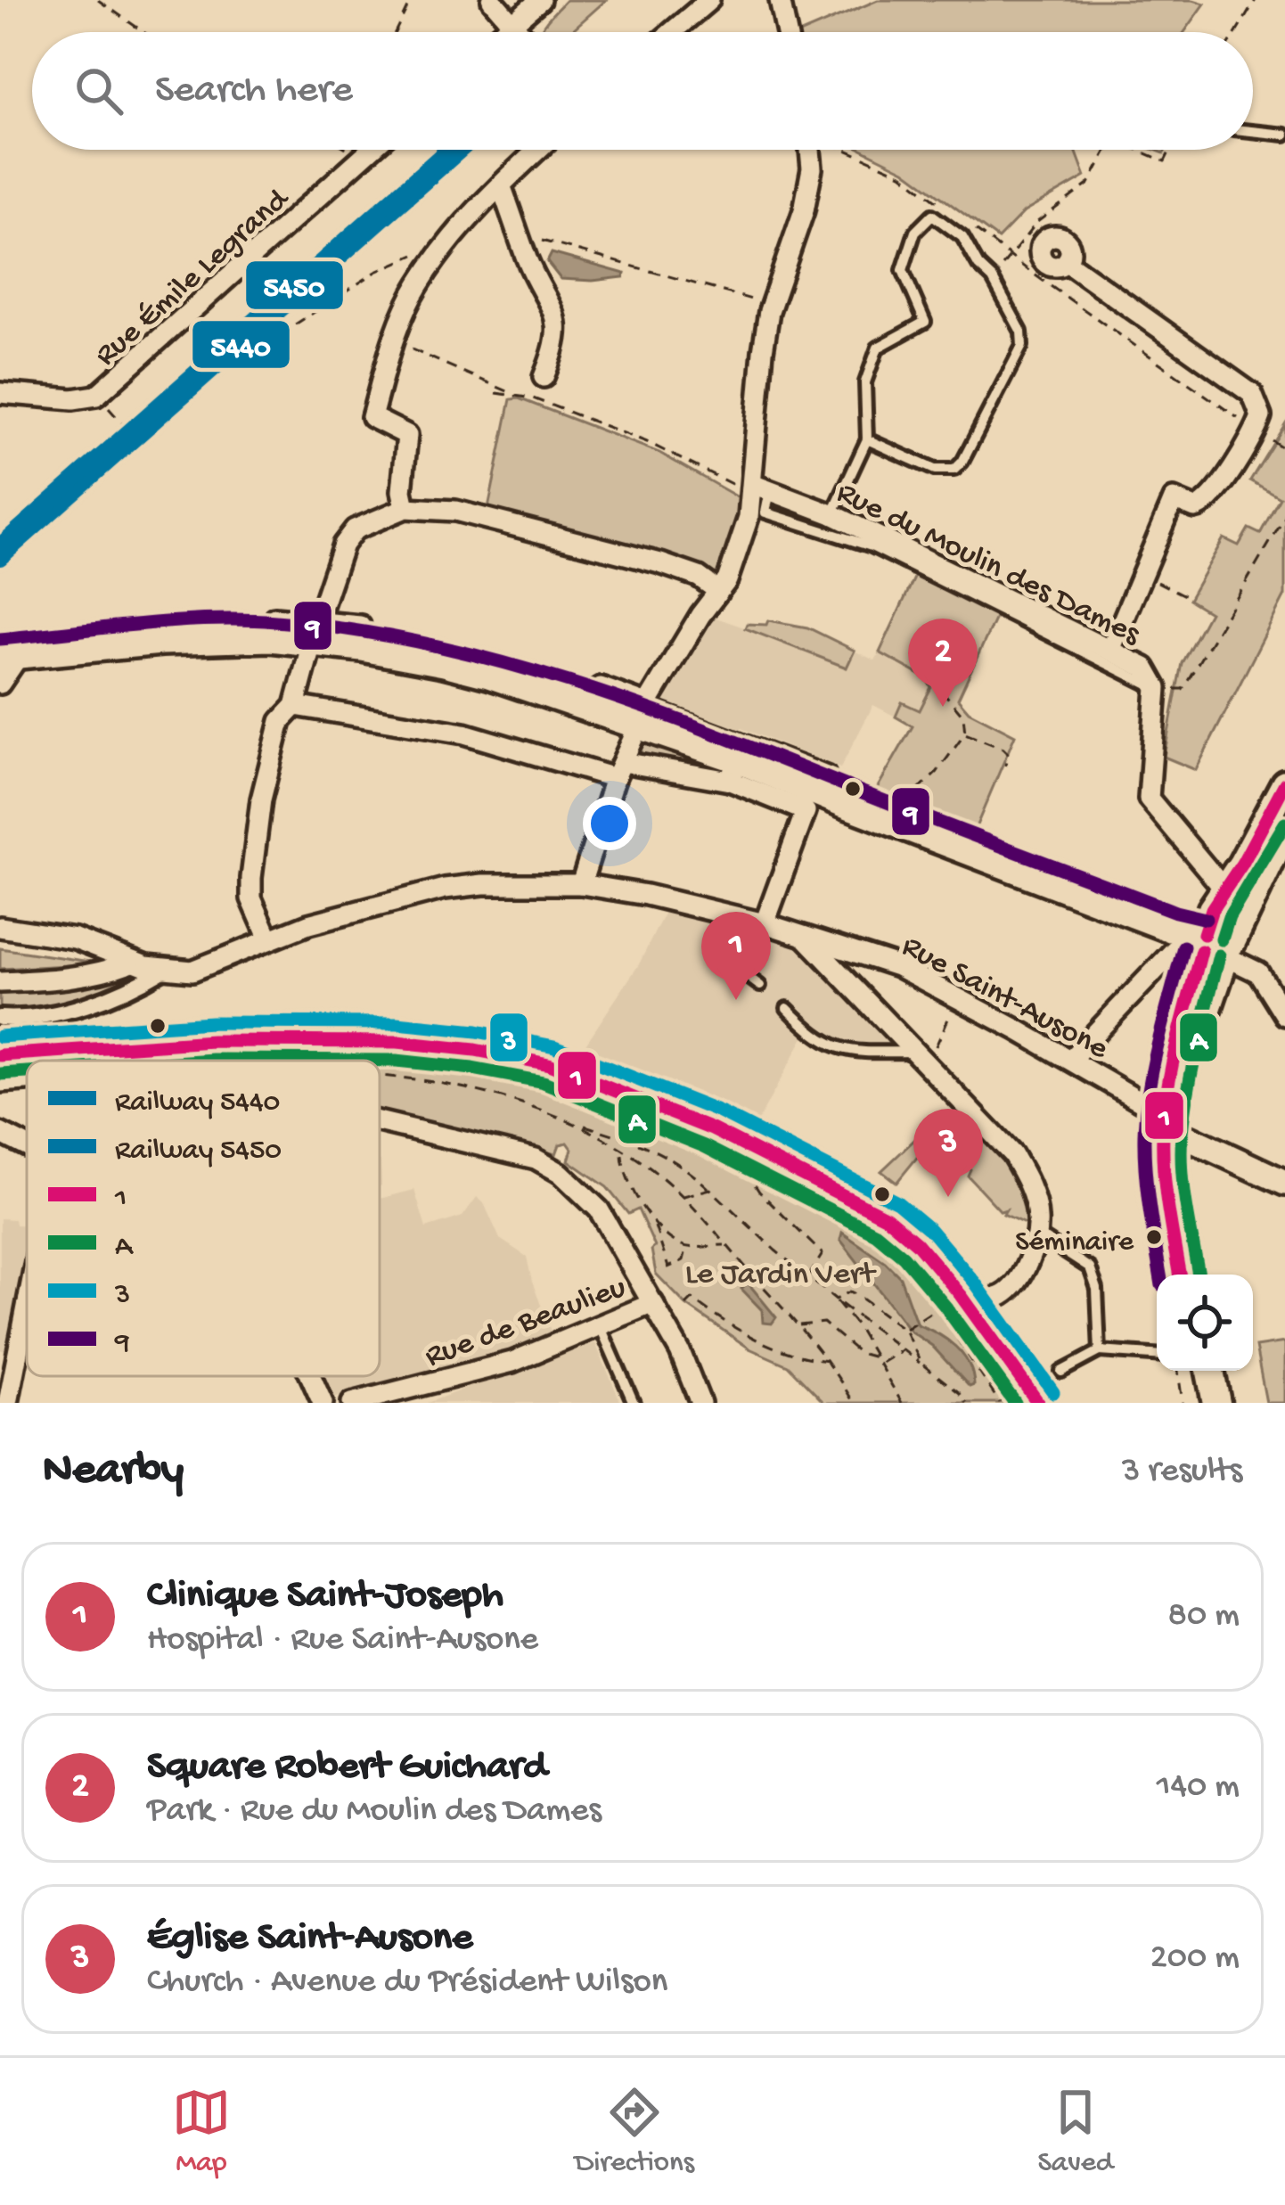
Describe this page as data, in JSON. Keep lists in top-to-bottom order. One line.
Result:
{"streets":{"street":["Rue Émile Legrand","Rue du Moulin des Dames","Rue Saint-Ausone","Rue de Beaulieu"]},"parks":["Le Jardin Vert"],"places":["Séminaire"],"lines":["rail line 5440","rail line 5450","transit line 9","transit line 1","transit line A","transit line 3"],"legend":["Railway 5440","Railway 5450","1","A","3","9"],"page":{"search":"Search here","pins":["2","1","3"],"heading":["Nearby","3 results"],"list":[{"mark":"1","name":"Clinique Saint-Joseph","note":"Hospital · Rue Saint-Ausone","value":"80 m"},{"mark":"2","name":"Square Robert Guichard","note":"Park · Rue du Moulin des Dames","value":"140 m"},{"mark":"3","name":"Église Saint-Ausone","note":"Church · Avenue du Président Wilson","value":"200 m"}],"nav":["Map","Directions","Saved"]}}
